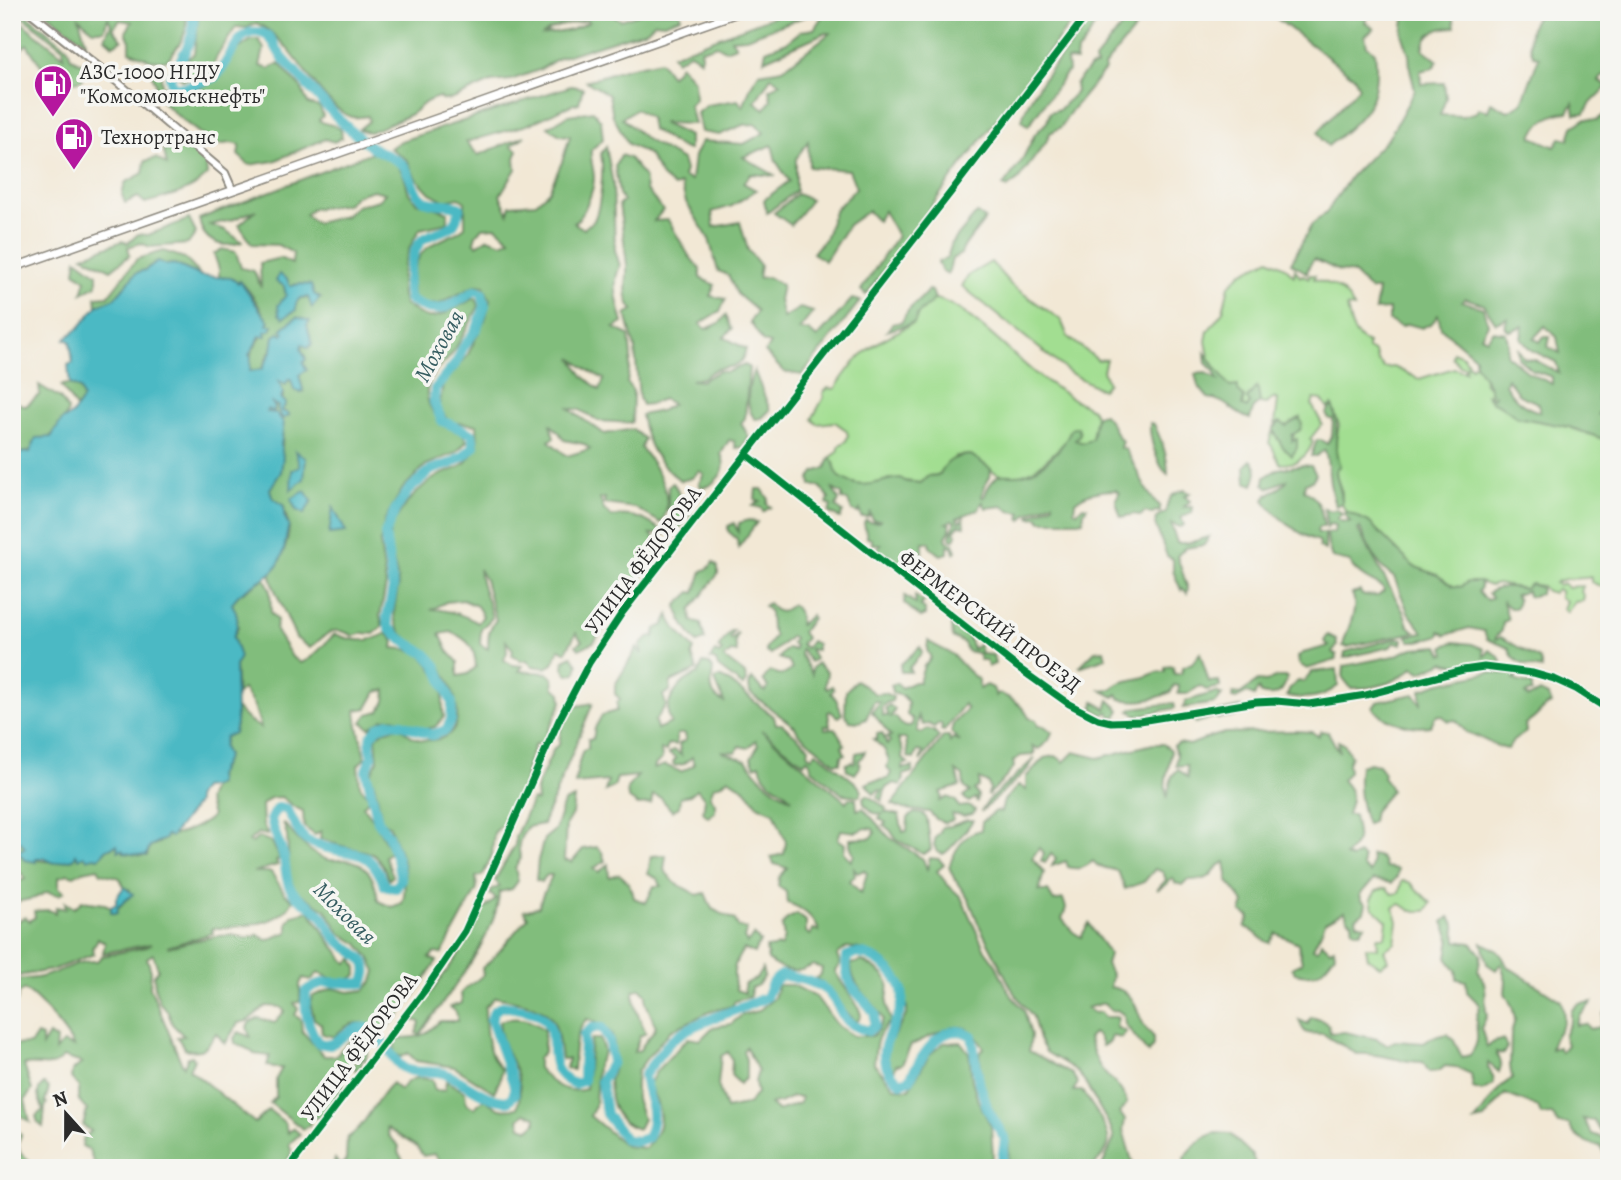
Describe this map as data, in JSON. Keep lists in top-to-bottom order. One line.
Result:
{"streets":{"street":["УЛИЦА ФЁДОРОВА","ФЕРМЕРСКИЙ ПРОЕЗД"]},"crossings":[["УЛИЦА ФЁДОРОВА","ФЕРМЕРСКИЙ ПРОЕЗД"]],"water":["Моховая"],"places":{"fuel station":["АЗС-1000 НГДУ \"Комсомольскнефть\"","Технортранс"]},"north":"top"}
